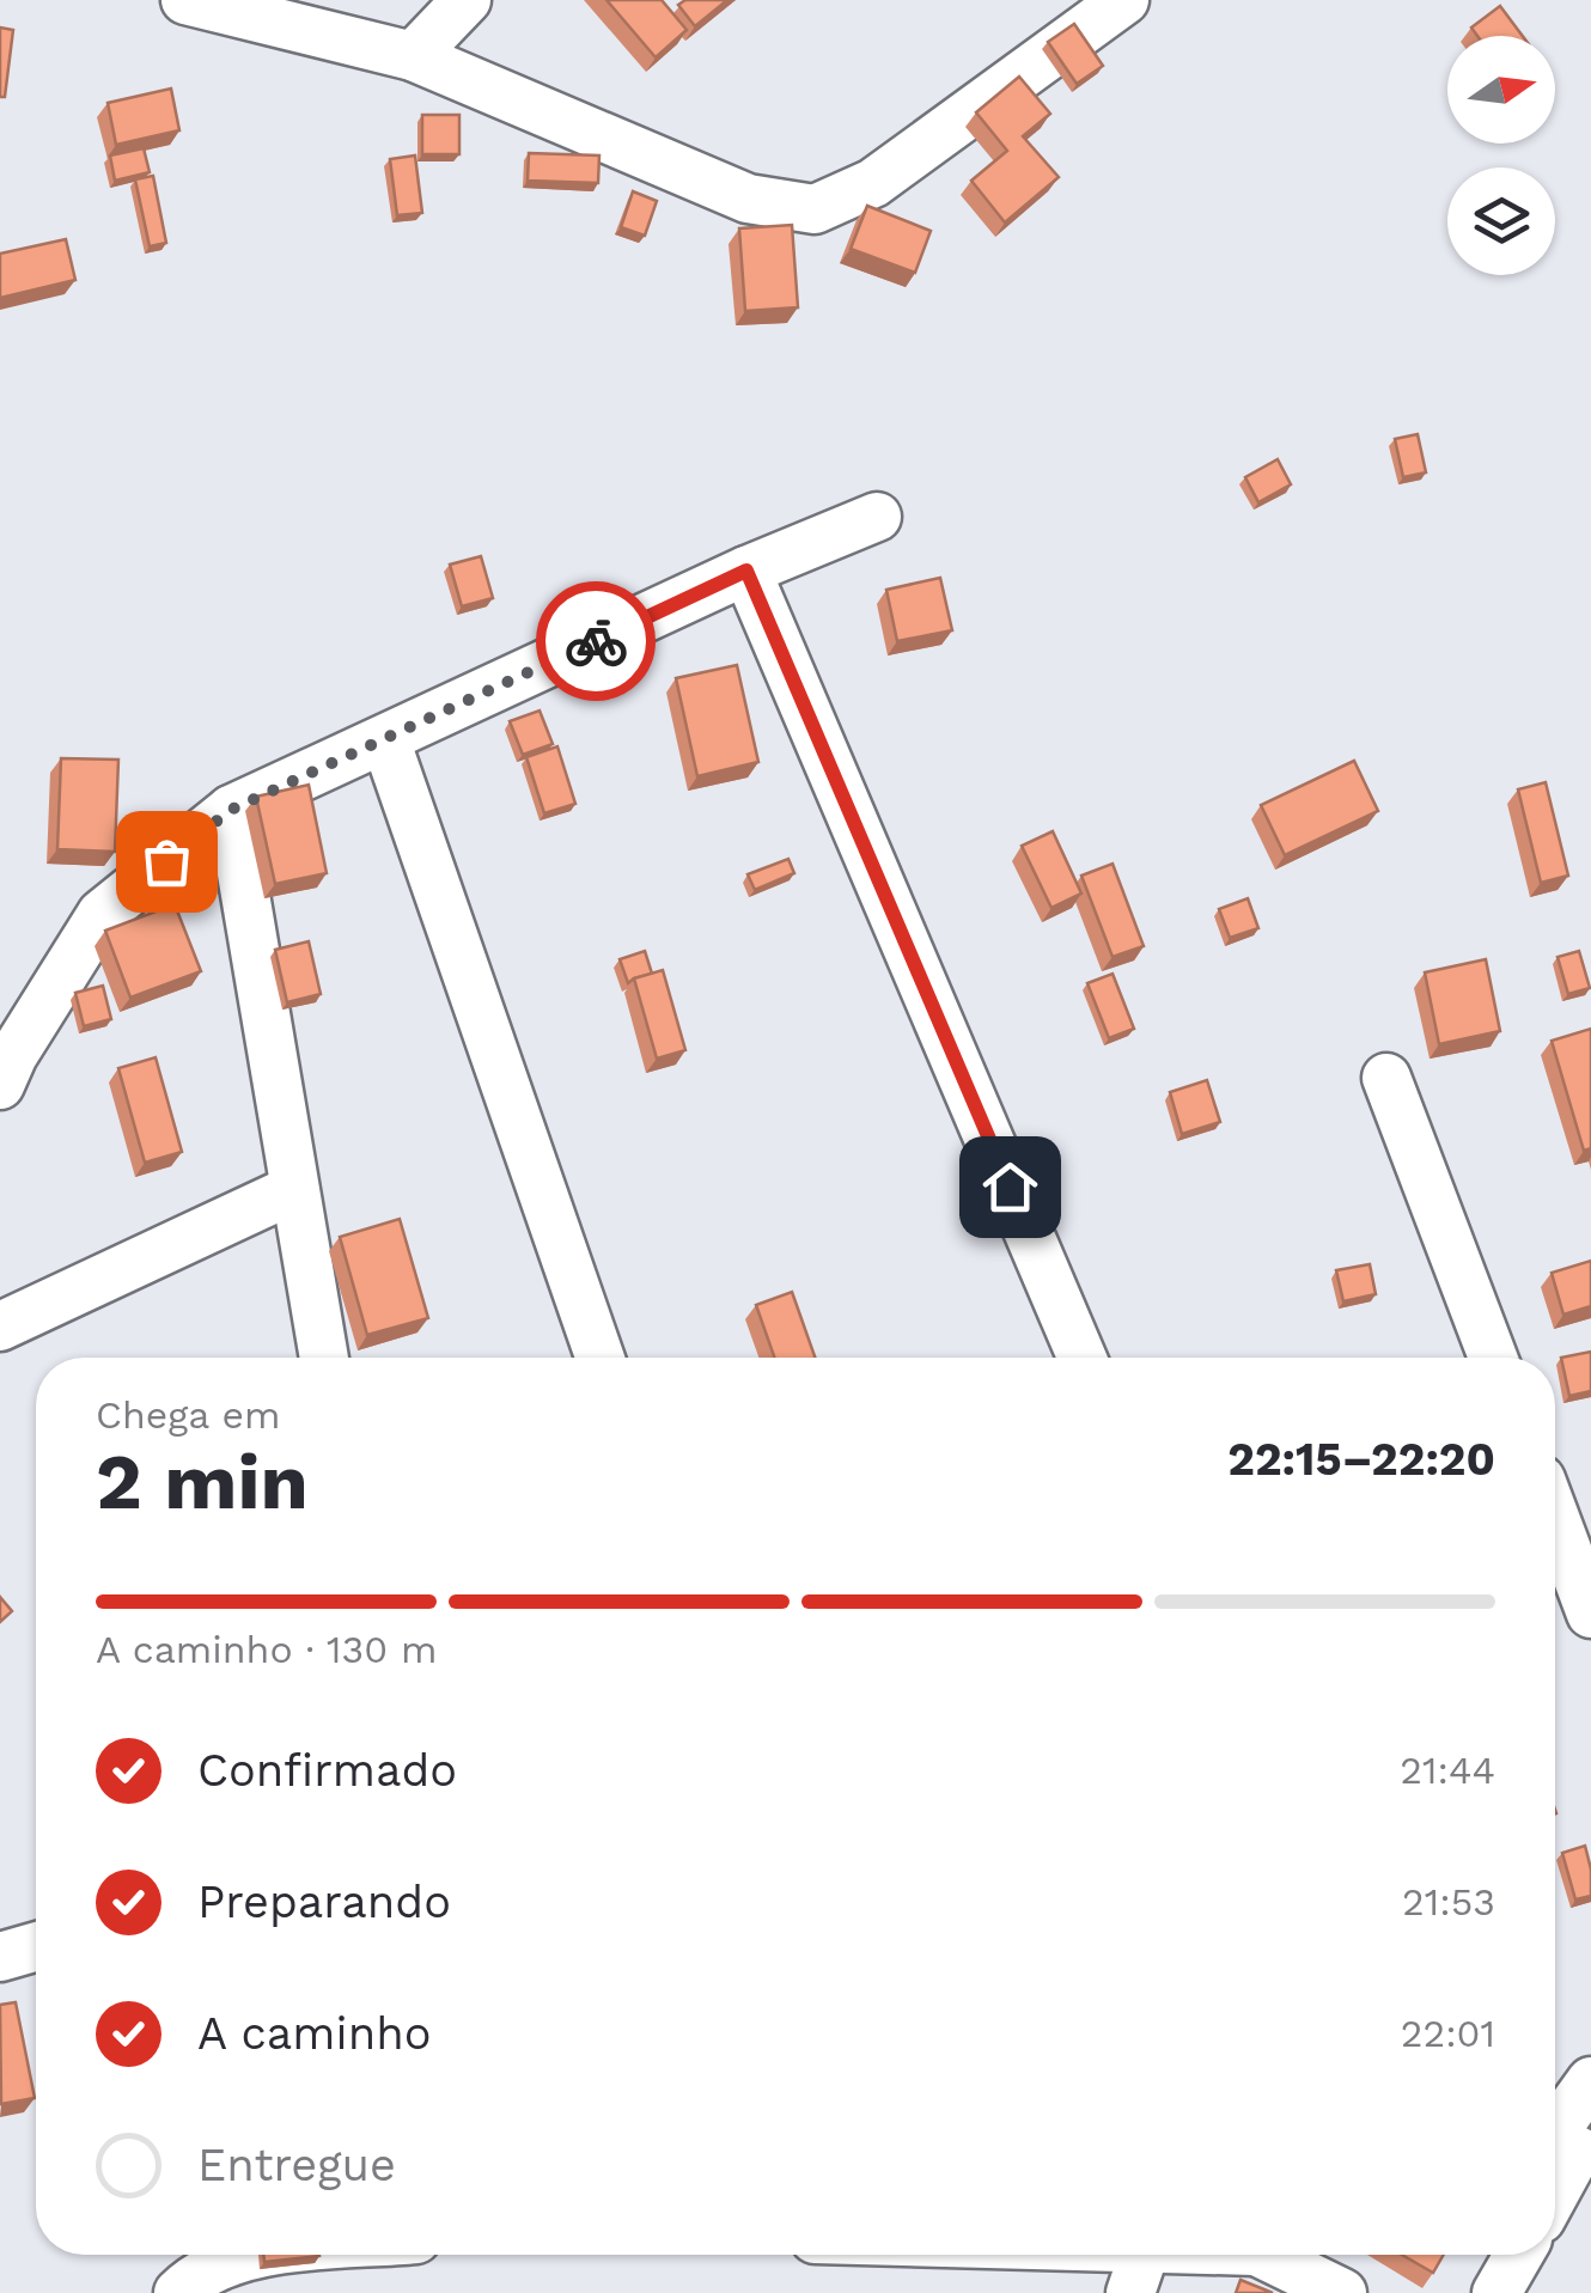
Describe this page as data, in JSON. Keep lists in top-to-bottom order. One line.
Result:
{"north":"right","page":{"heading":["2 min","Chega em","22:15–22:20"],"bar":"A caminho · 130 m","list":[["Confirmado","21:44"],["Preparando","21:53"],["A caminho","22:01"],"Entregue"]}}
